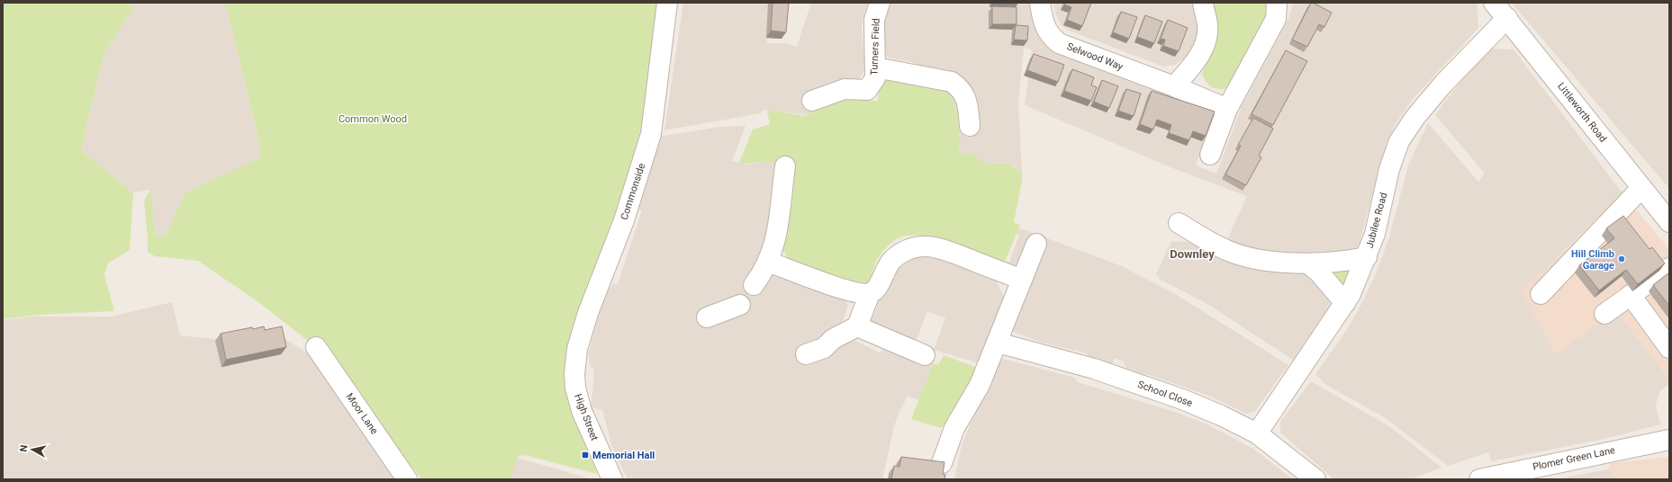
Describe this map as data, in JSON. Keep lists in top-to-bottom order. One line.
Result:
{"streets":{"street":["Turners Field","Selwood Way","Littleworth Road","Commonside","Jubilee Road","School Close","Moor Lane","High Street","Plomer Green Lane"]},"crossings":[["Littleworth Road","Jubilee Road"],["Commonside","High Street"],["Jubilee Road","School Close"]],"districts":["Downley"],"parks":["Common Wood"],"places":{"other":["Hill Climb Garage"],"transit":["Memorial Hall"]},"north":"left"}
